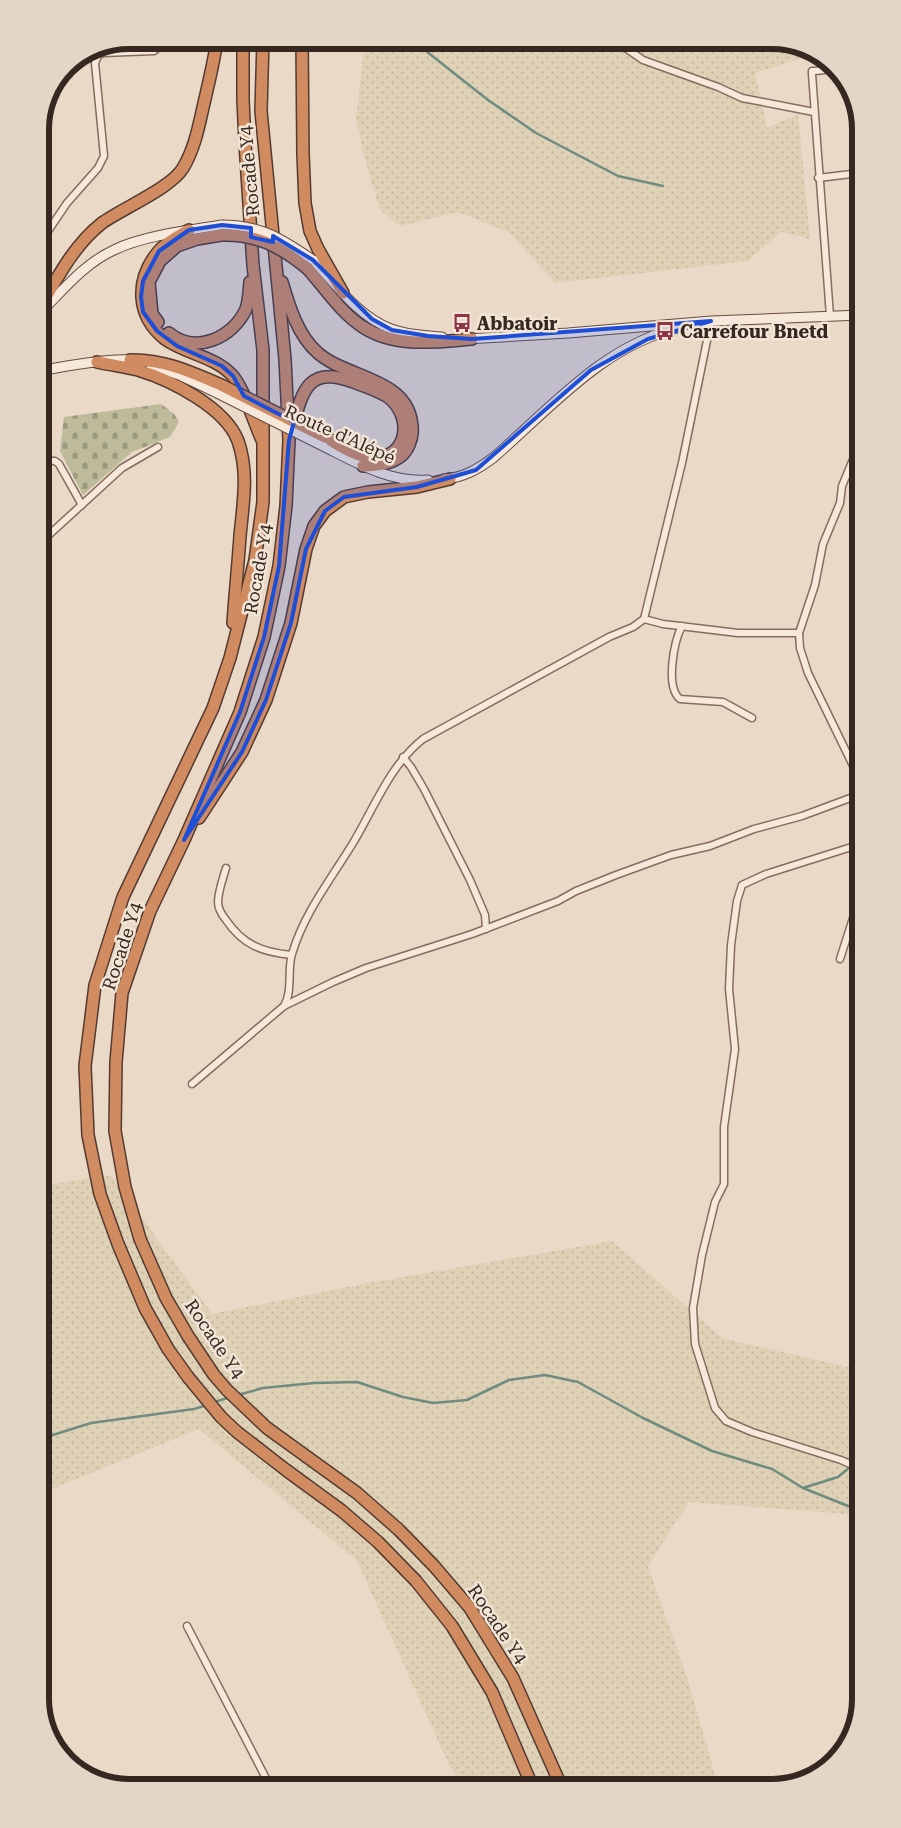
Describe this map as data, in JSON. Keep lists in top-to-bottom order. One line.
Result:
{"streets":{"highway":["Rocade Y4"],"main road":["Route d'Alépé"]},"places":{"bus stop":["Abbatoir","Carrefour Bnetd"]}}
